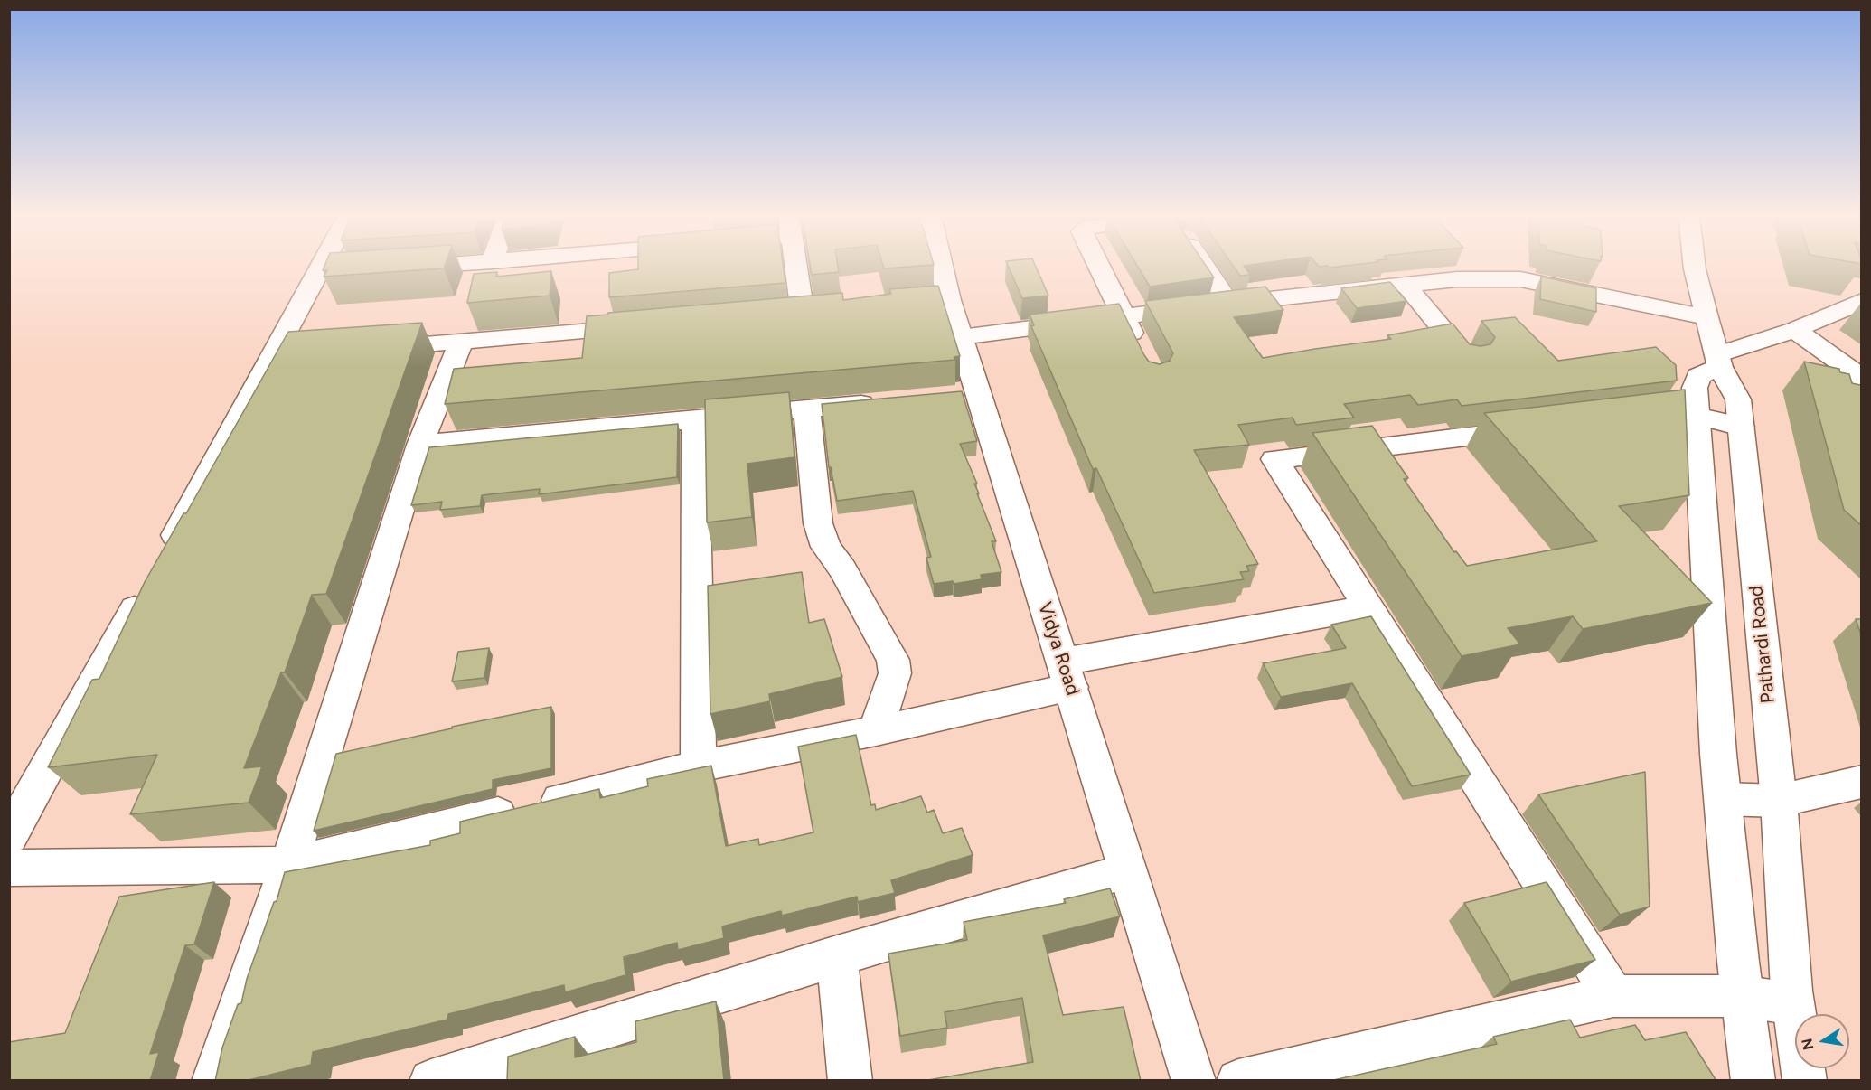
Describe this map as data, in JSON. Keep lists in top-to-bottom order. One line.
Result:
{"streets":{"street":["Pathardi Road","Vidya Road"]},"north":"left"}
